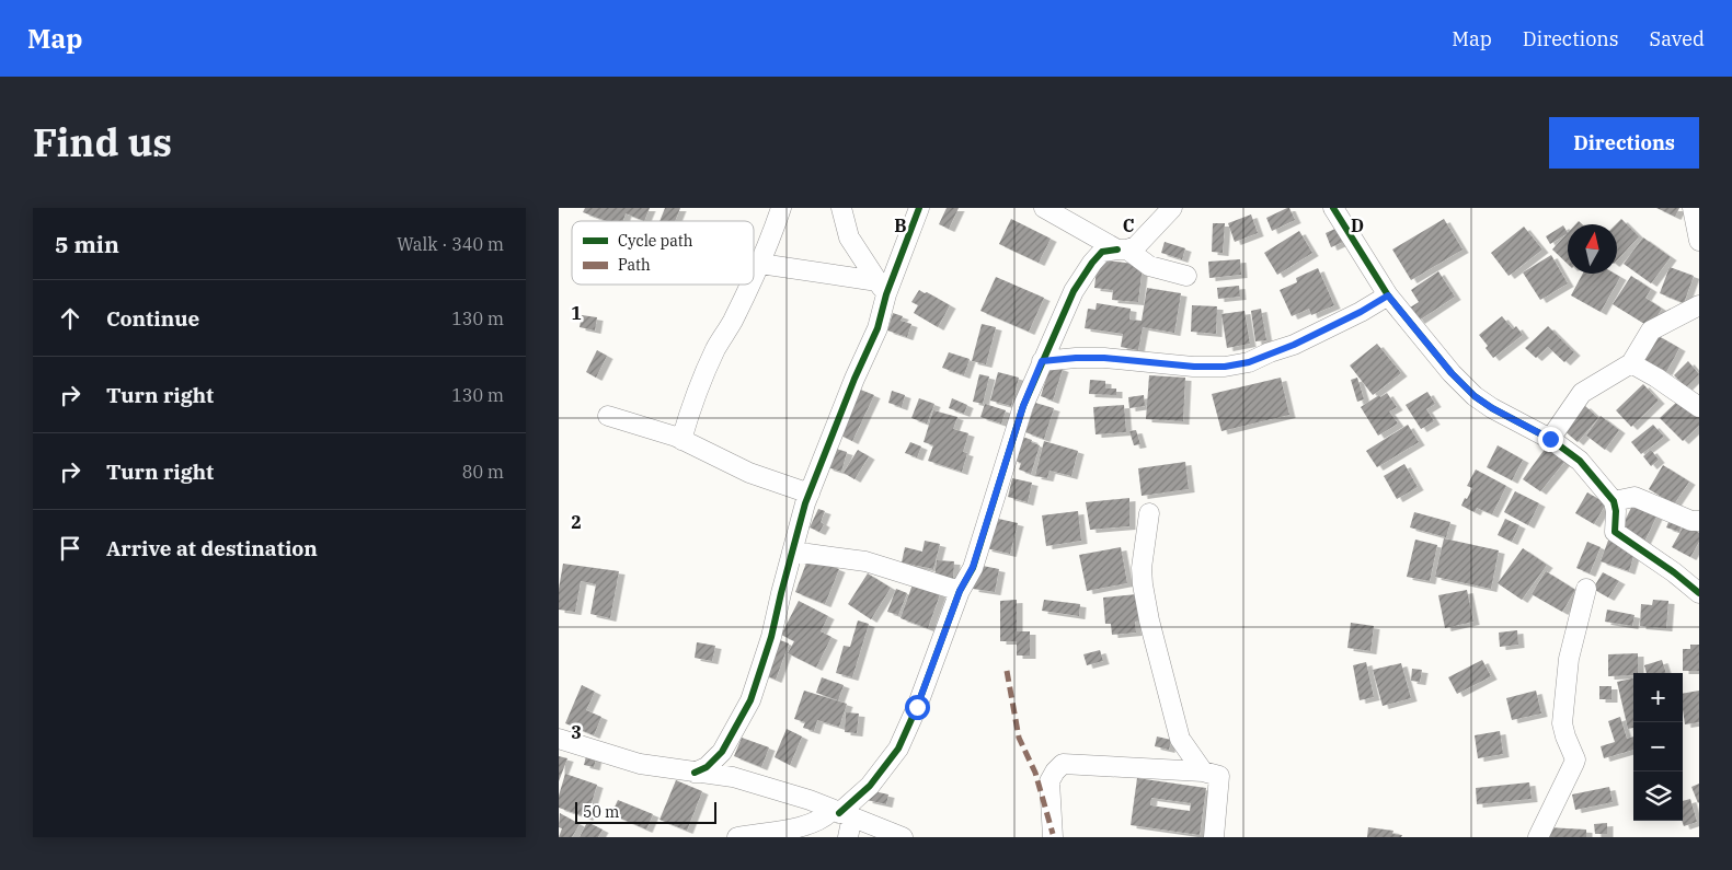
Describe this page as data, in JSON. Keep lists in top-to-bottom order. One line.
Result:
{"legend":["Cycle path","Path"],"scale_bar":"50 m","north":"top","page":{"header":"Map","nav":["Map","Directions","Saved"],"title":"Find us","buttons":"Directions","heading":["5 min","Walk · 340 m"],"list":[["Continue","130 m"],["Turn right","130 m"],["Turn right","80 m"],"Arrive at destination"],"map_buttons":["+","−"],"scale":"50 m"},"grid":{"columns":["B","C","D"],"rows":["1","2","3"]}}
